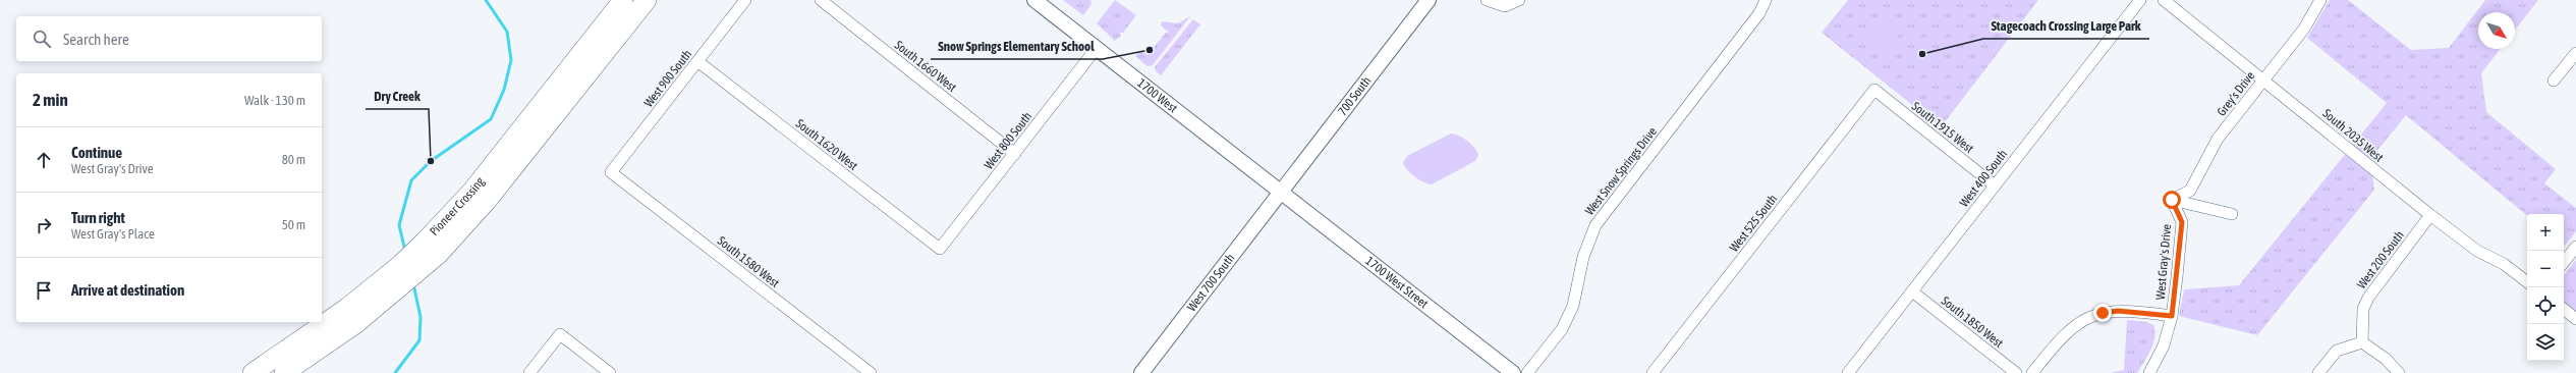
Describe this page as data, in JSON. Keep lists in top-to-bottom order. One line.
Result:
{"streets":{"highway":["Pioneer Crossing"],"street":["South 1660 West","West 900 South","Grey's Drive","1700 West","700 South","South 1915 West","South 2035 West","West 800 South","South 1620 West","West Snow Springs Drive","West 400 South","West 525 South","West 200 South","South 1580 West","West Gray's Drive","West 700 South","1700 West Street","South 1850 West"]},"crossings":[["South 1660 West","West 800 South"],["West 900 South","South 1620 West"],["West 900 South","South 1580 West"],["Grey's Drive","South 2035 West"],["Grey's Drive","West Gray's Drive"],["1700 West","700 South"],["1700 West","West 800 South"],["1700 West","West 700 South"],["1700 West","1700 West Street"],["700 South","West 700 South"],["700 South","1700 West Street"],["South 1915 West","West 400 South"],["South 1915 West","West 525 South"],["South 2035 West","West 200 South"],["West 800 South","South 1620 West"],["West 400 South","South 1850 West"],["West 700 South","1700 West Street"]],"places":["Snow Springs Elementary School","Stagecoach Crossing Large Park","Dry Creek"],"north":"bottom right","page":{"search":"Search here","heading":["2 min","Walk · 130 m"],"list":[["Continue","West Gray's Drive","80 m"],["Turn right","West Gray's Place","50 m"],"Arrive at destination"],"map_buttons":["+","−"]}}
